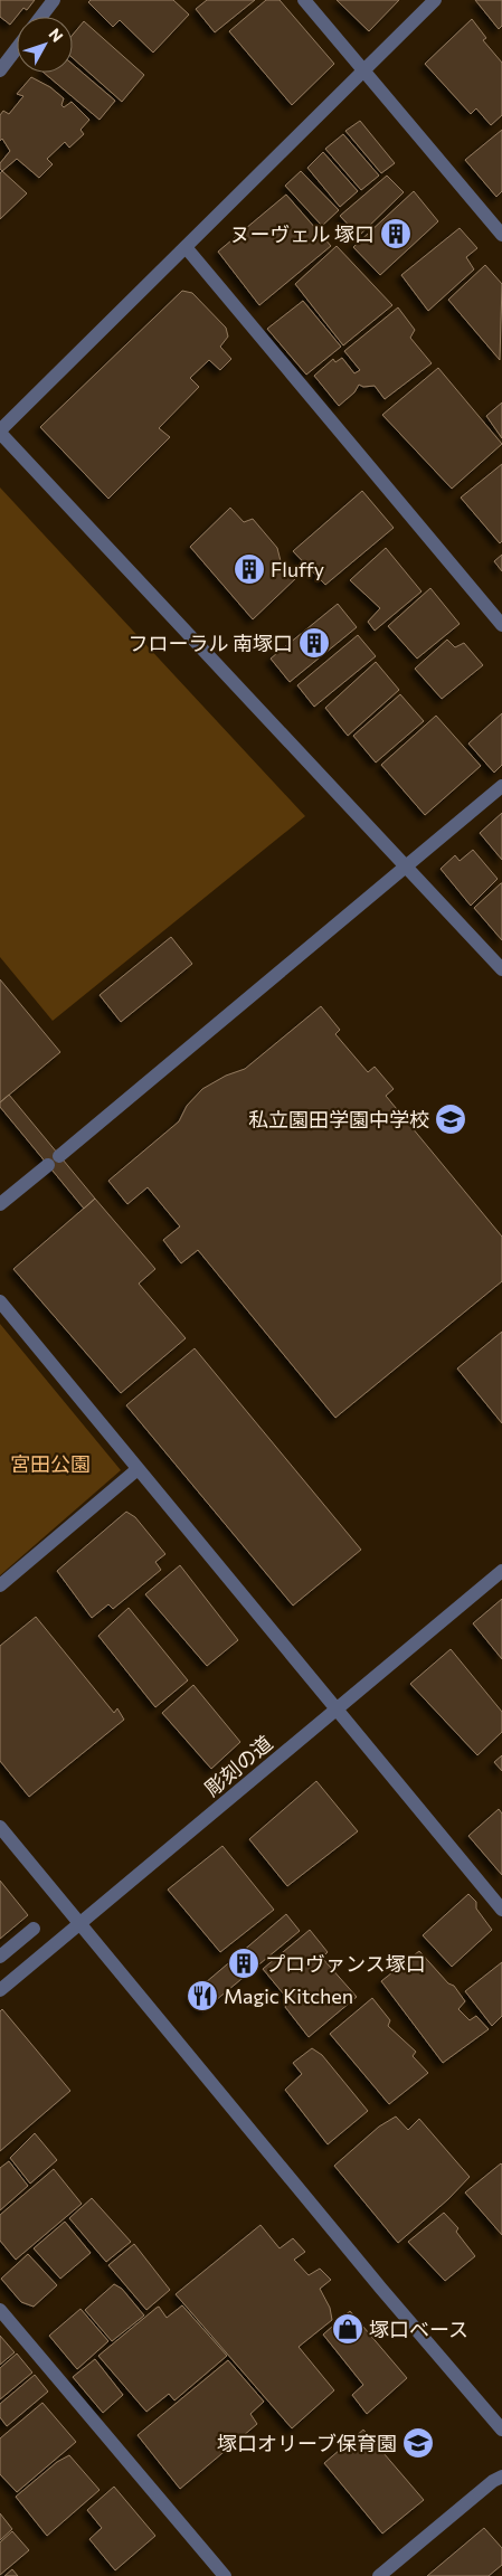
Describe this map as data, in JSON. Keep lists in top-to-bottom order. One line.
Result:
{"streets":{"street":["彫刻の道"]},"parks":["宮田公園"],"places":{"building":["ヌーヴェル 塚口","Fluffy","フローラル 南塚口","プロヴァンス塚口"],"school or university":["私立園田学園中学校","塚口オリーブ保育園"],"restaurant":["Magic Kitchen"],"shop":["塚口ベース"]},"north":"top right"}
